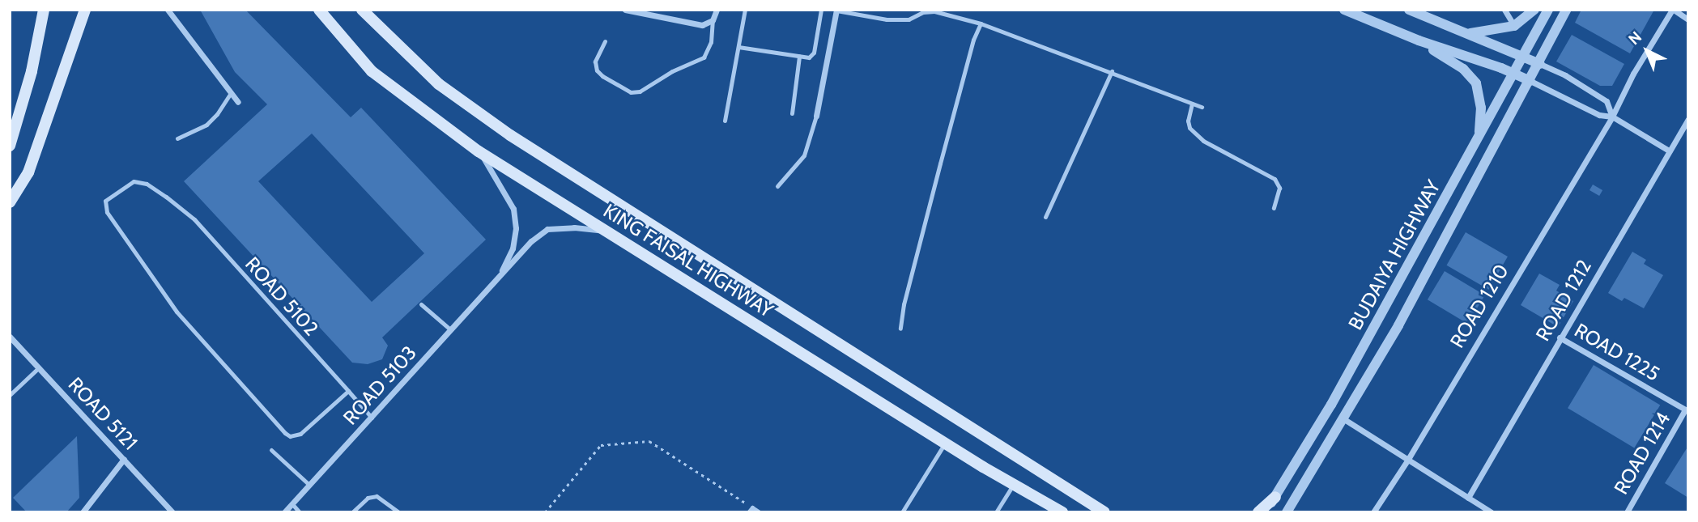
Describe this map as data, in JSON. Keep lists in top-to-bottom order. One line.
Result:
{"streets":{"main road":["KING FAISAL HIGHWAY"],"street":["BUDAIYA HIGHWAY","ROAD 1212","ROAD 1210","ROAD 1225","ROAD 5103","ROAD 5121","ROAD 1214"],"lane":["ROAD 5102"]},"crossings":[["KING FAISAL HIGHWAY","ROAD 5103"],["ROAD 5102","ROAD 5103"],["ROAD 1212","ROAD 1225"],["ROAD 1225","ROAD 1214"]],"north":"top left"}
